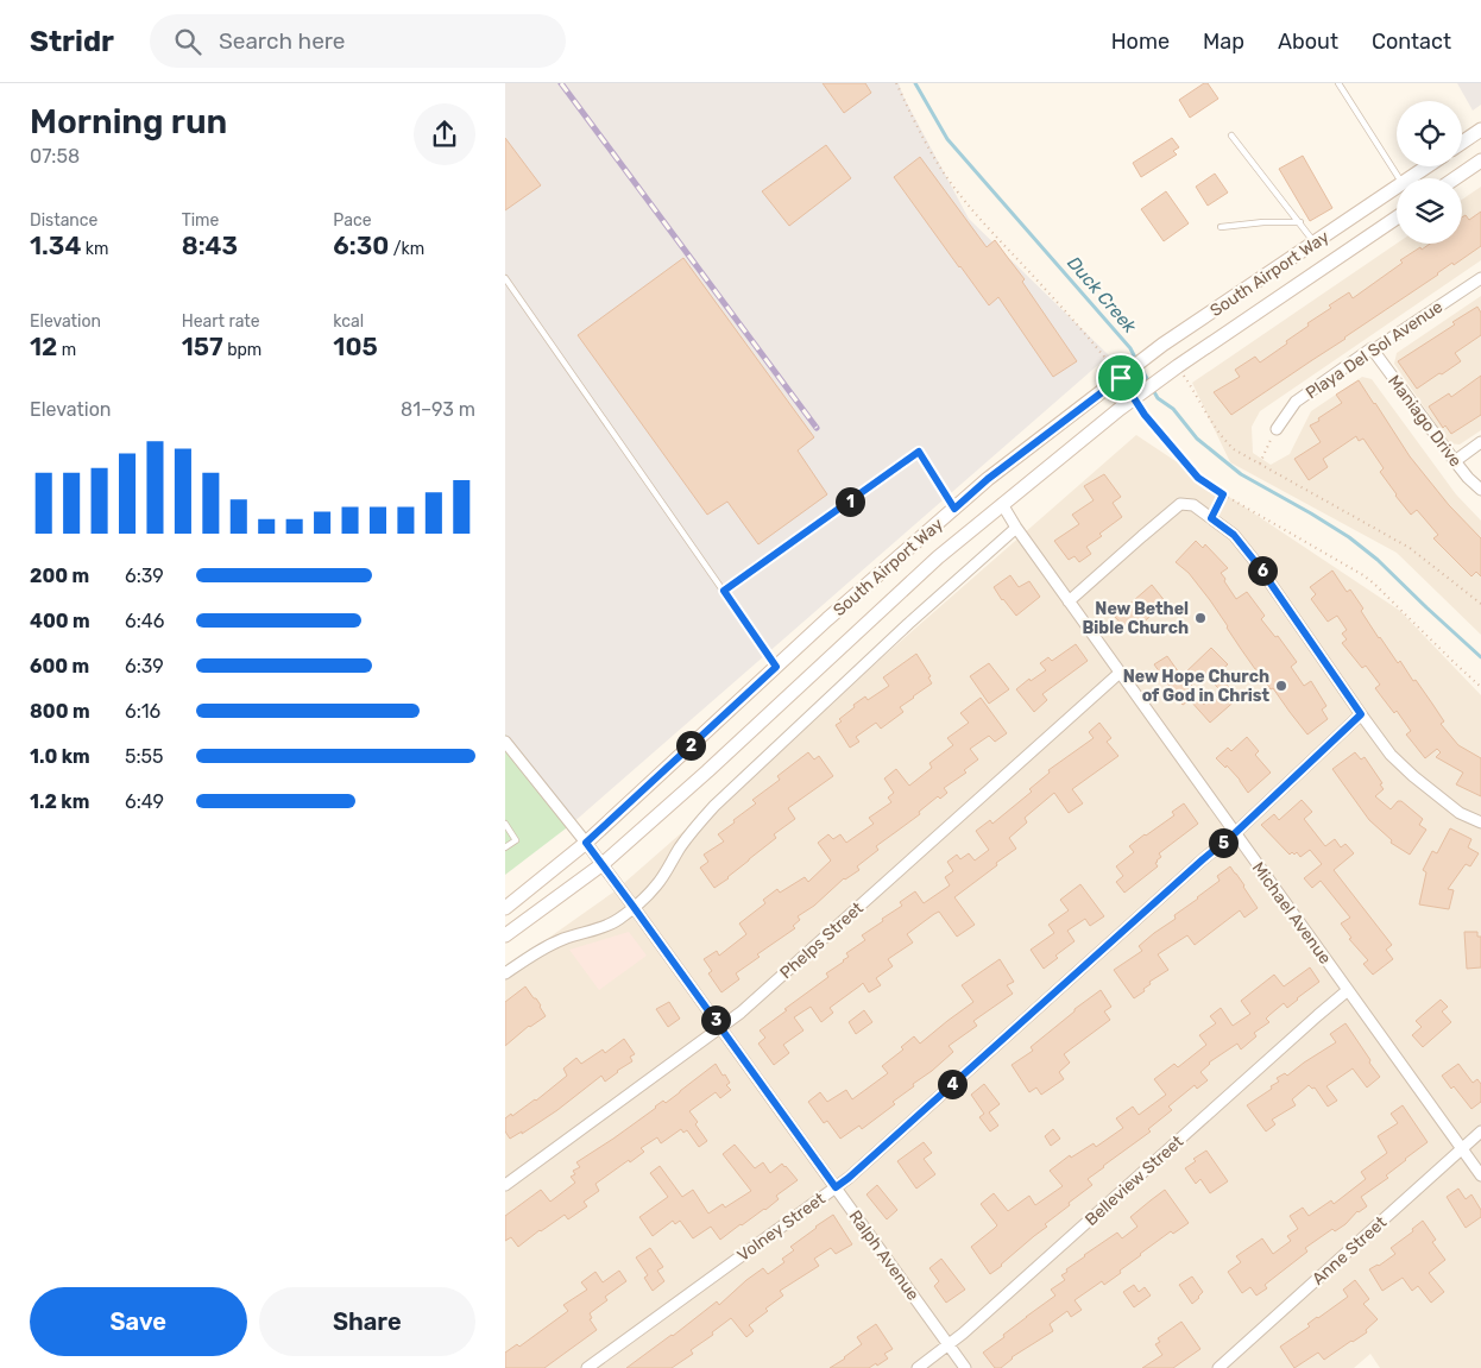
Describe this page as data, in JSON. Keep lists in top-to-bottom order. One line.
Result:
{"streets":{"main road":["South Airport Way"],"street":["Playa Del Sol Avenue","Maniago Drive","Michael Avenue","Phelps Street","Belleview Street","Volney Street","Anne Street","Ralph Avenue"]},"crossings":[["South Airport Way","Michael Avenue"],["South Airport Way","Ralph Avenue"],["Playa Del Sol Avenue","Maniago Drive"],["Michael Avenue","Phelps Street"],["Michael Avenue","Belleview Street"],["Michael Avenue","Volney Street"],["Michael Avenue","Anne Street"],["Phelps Street","Ralph Avenue"],["Belleview Street","Ralph Avenue"],["Volney Street","Ralph Avenue"]],"water":["Duck Creek"],"places":["New Bethel Bible Church","New Hope Church of God in Christ"],"page":{"header":"Stridr","search":"Search here","nav":["Home","Map","About","Contact"],"heading":["Morning run","07:58"],"stats":[["Distance","1.34 km"],["Time","8:43"],["Pace","6:30 /km"],["Elevation","12 m"],["Heart rate","157 bpm"],["kcal","105"]],"chart":["Elevation","81–93 m"],"pins":["1","6","2","5","3","4"],"list":[{"name":"200 m","note":"6:39"},{"name":"400 m","note":"6:46"},{"name":"600 m","note":"6:39"},{"name":"800 m","note":"6:16"},{"name":"1.0 km","note":"5:55"},{"name":"1.2 km","note":"6:49"}],"buttons":["Save","Share"]}}
